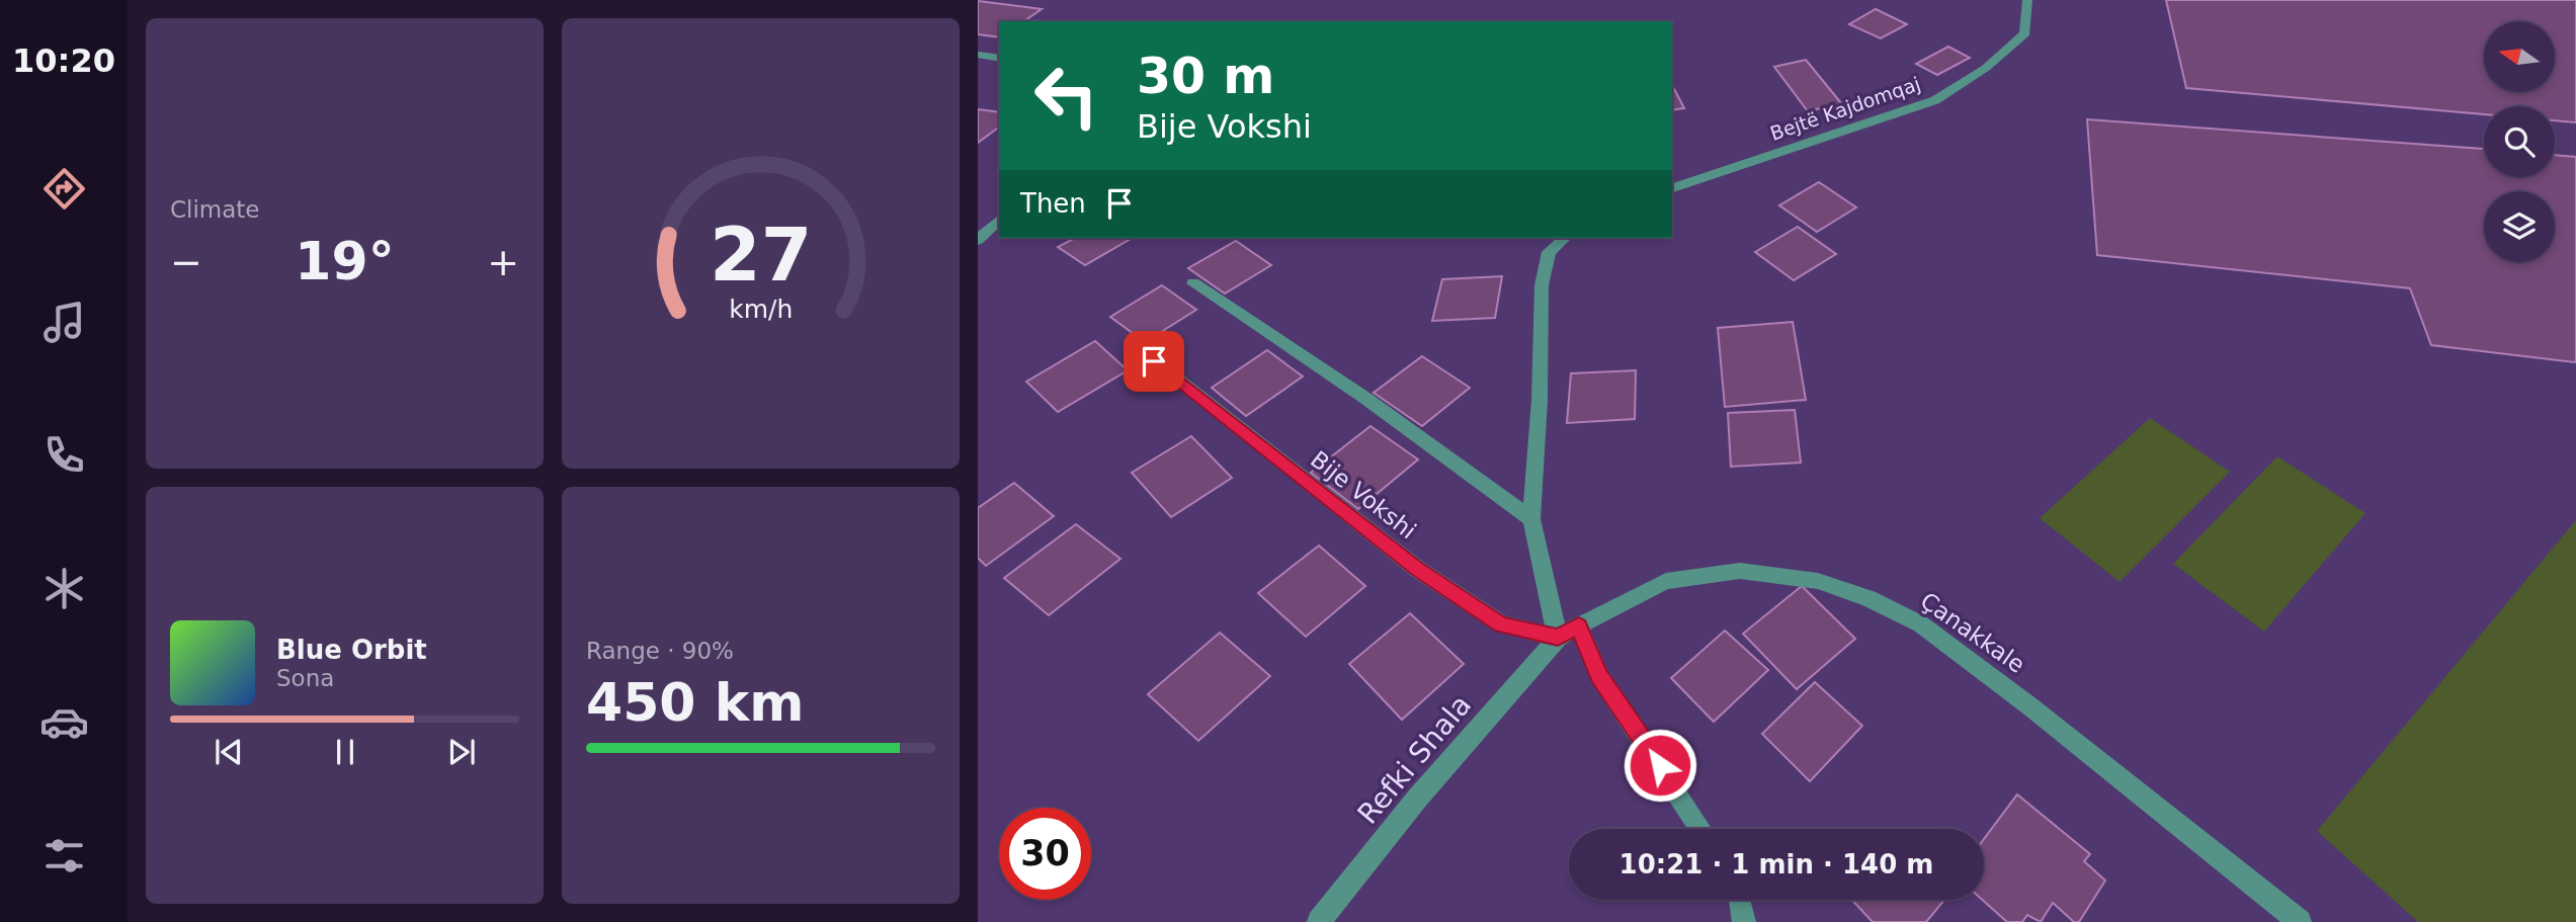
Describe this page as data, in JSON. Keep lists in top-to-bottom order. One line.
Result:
{"streets":{"street":["Bejtë Kajdomqaj","Bije Vokshi","Çanakkale","Refki Shala"]},"crossings":[["Bije Vokshi","Çanakkale"],["Bije Vokshi","Refki Shala"],["Çanakkale","Refki Shala"]],"north":"left","page":{"tabs":"10:20","tile":["Climate",["Range · 90%","450 km"]],"turn":["30 m","Bije Vokshi"],"then":"Then","heat":["−","19°","+"],"song":["Blue Orbit","Sona"],"limit":"30","trip":"10:21 · 1 min · 140 m","gauge":["27","km/h"]}}
